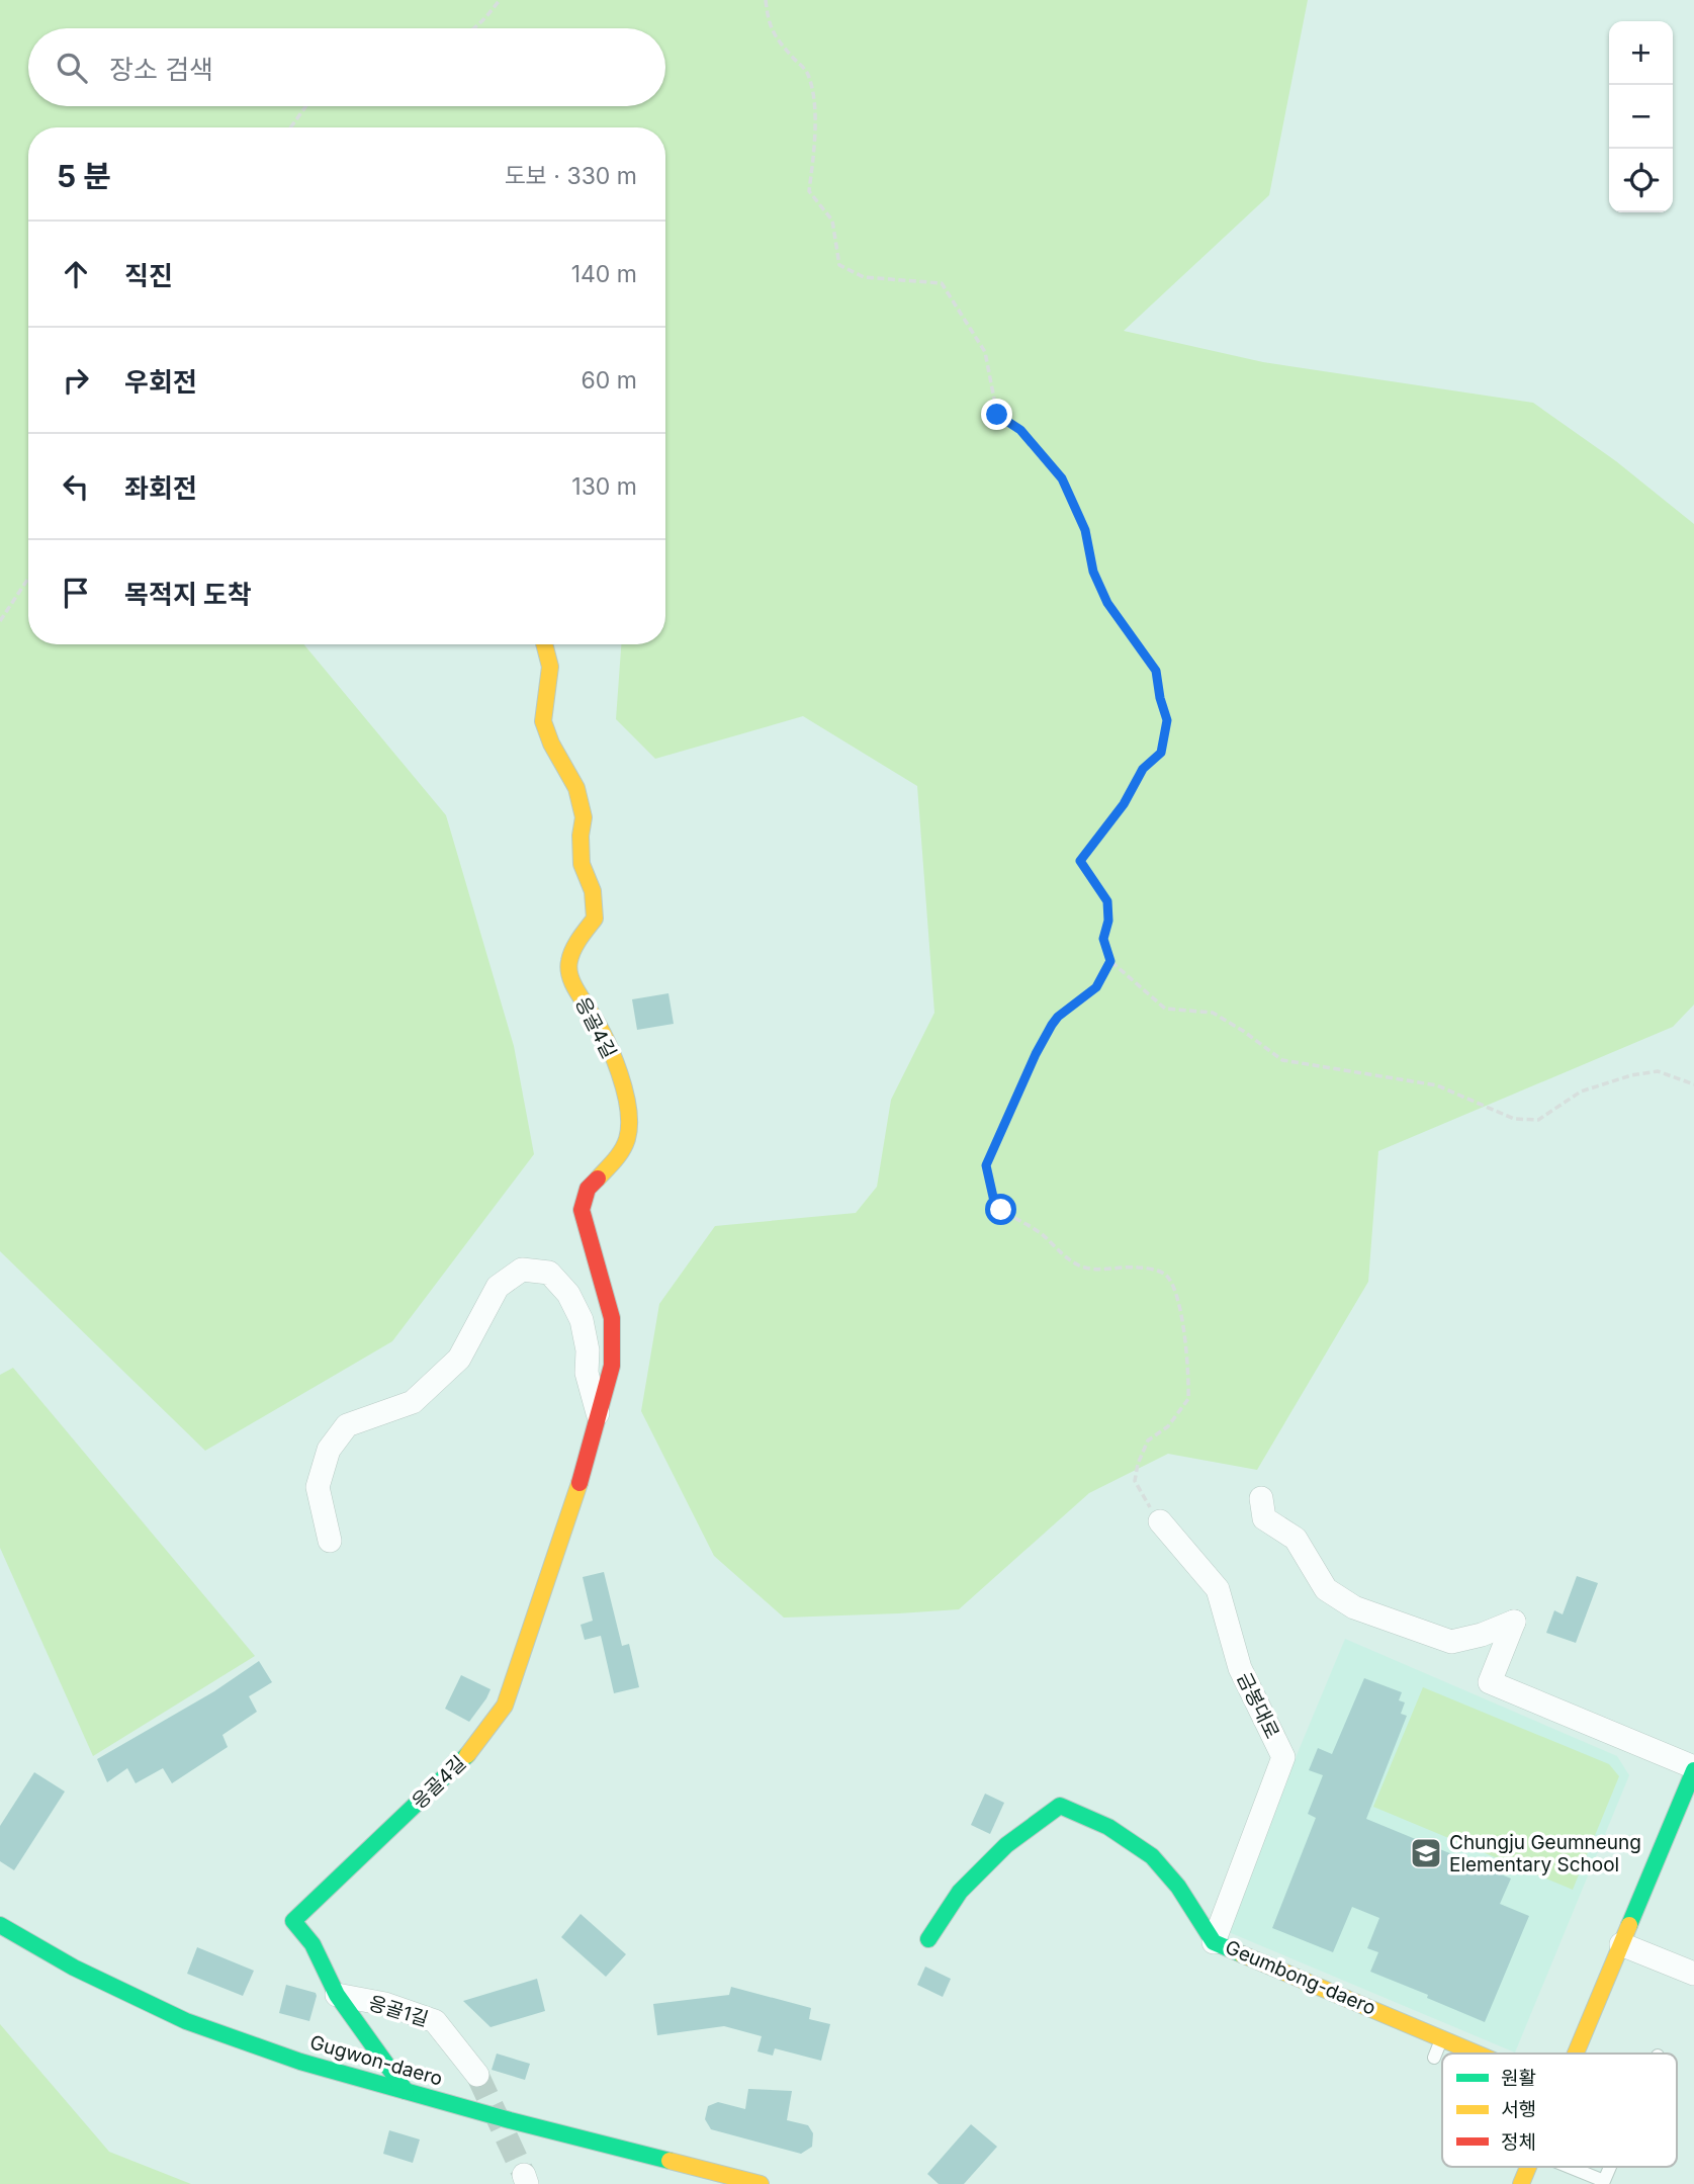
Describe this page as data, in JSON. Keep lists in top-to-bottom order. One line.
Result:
{"streets":{"street":["응골4길","금봉대로","Geumbong-daero","응골1길","Gugwon-daero"]},"crossings":[["응골4길","응골1길"],["응골4길","Gugwon-daero"],["금봉대로","Geumbong-daero"]],"places":{"school or university":["Chungju Geumneung Elementary School"]},"legend":["원활","서행","정체"],"page":{"map_buttons":["+","−"],"search":"장소 검색","heading":["5 분","도보 · 330 m"],"list":[["직진","140 m"],["우회전","60 m"],["좌회전","130 m"],"목적지 도착"]}}
